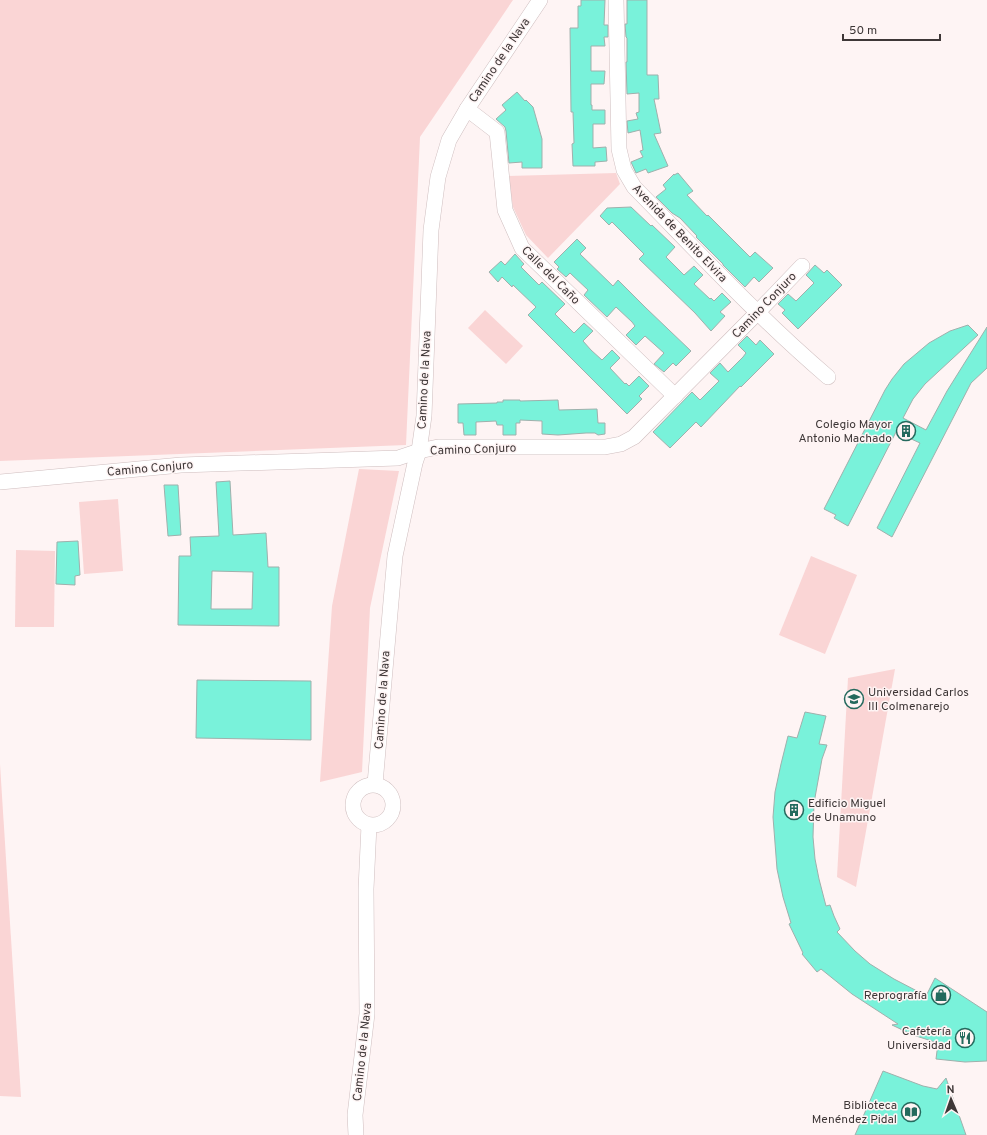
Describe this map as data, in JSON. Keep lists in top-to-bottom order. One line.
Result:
{"streets":{"street":["Camino de la Nava","Avenida de Benito Elvira","Calle del Caño","Camino Conjuro"]},"crossings":[["Camino de la Nava","Calle del Caño"],["Camino de la Nava","Camino Conjuro"],["Avenida de Benito Elvira","Camino Conjuro"],["Calle del Caño","Camino Conjuro"]],"places":{"building":["Colegio Mayor Antonio Machado","Edificio Miguel de Unamuno"],"school or university":["Universidad Carlos III Colmenarejo"],"shop":["Reprografía"],"restaurant":["Cafetería Universidad"],"library":["Biblioteca Menéndez Pidal"]},"scale_bar":"50 m","north":"top"}
